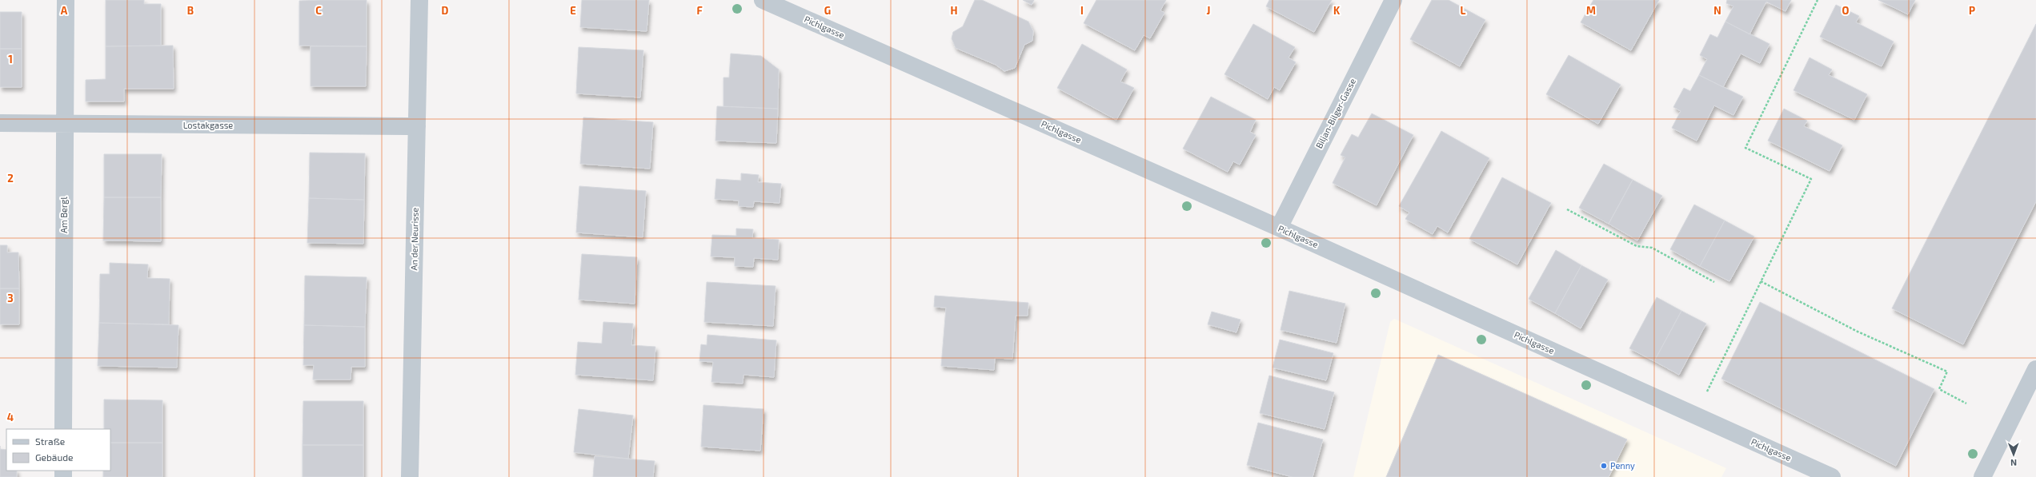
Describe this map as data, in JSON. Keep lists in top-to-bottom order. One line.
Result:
{"streets":{"street":["Pichlgasse","Biljan-Bilger-Gasse","Lostakgasse","Am Bergl","An der Neurisse"]},"crossings":[["Pichlgasse","Biljan-Bilger-Gasse"],["Lostakgasse","Am Bergl"],["Lostakgasse","An der Neurisse"]],"places":["Penny"],"legend":["Straße","Gebäude"],"north":"bottom","grid":{"columns":["A","B","C","D","E","F","G","H","I","J","K","L","M","N","O","P"],"rows":["1","2","3","4"]}}
